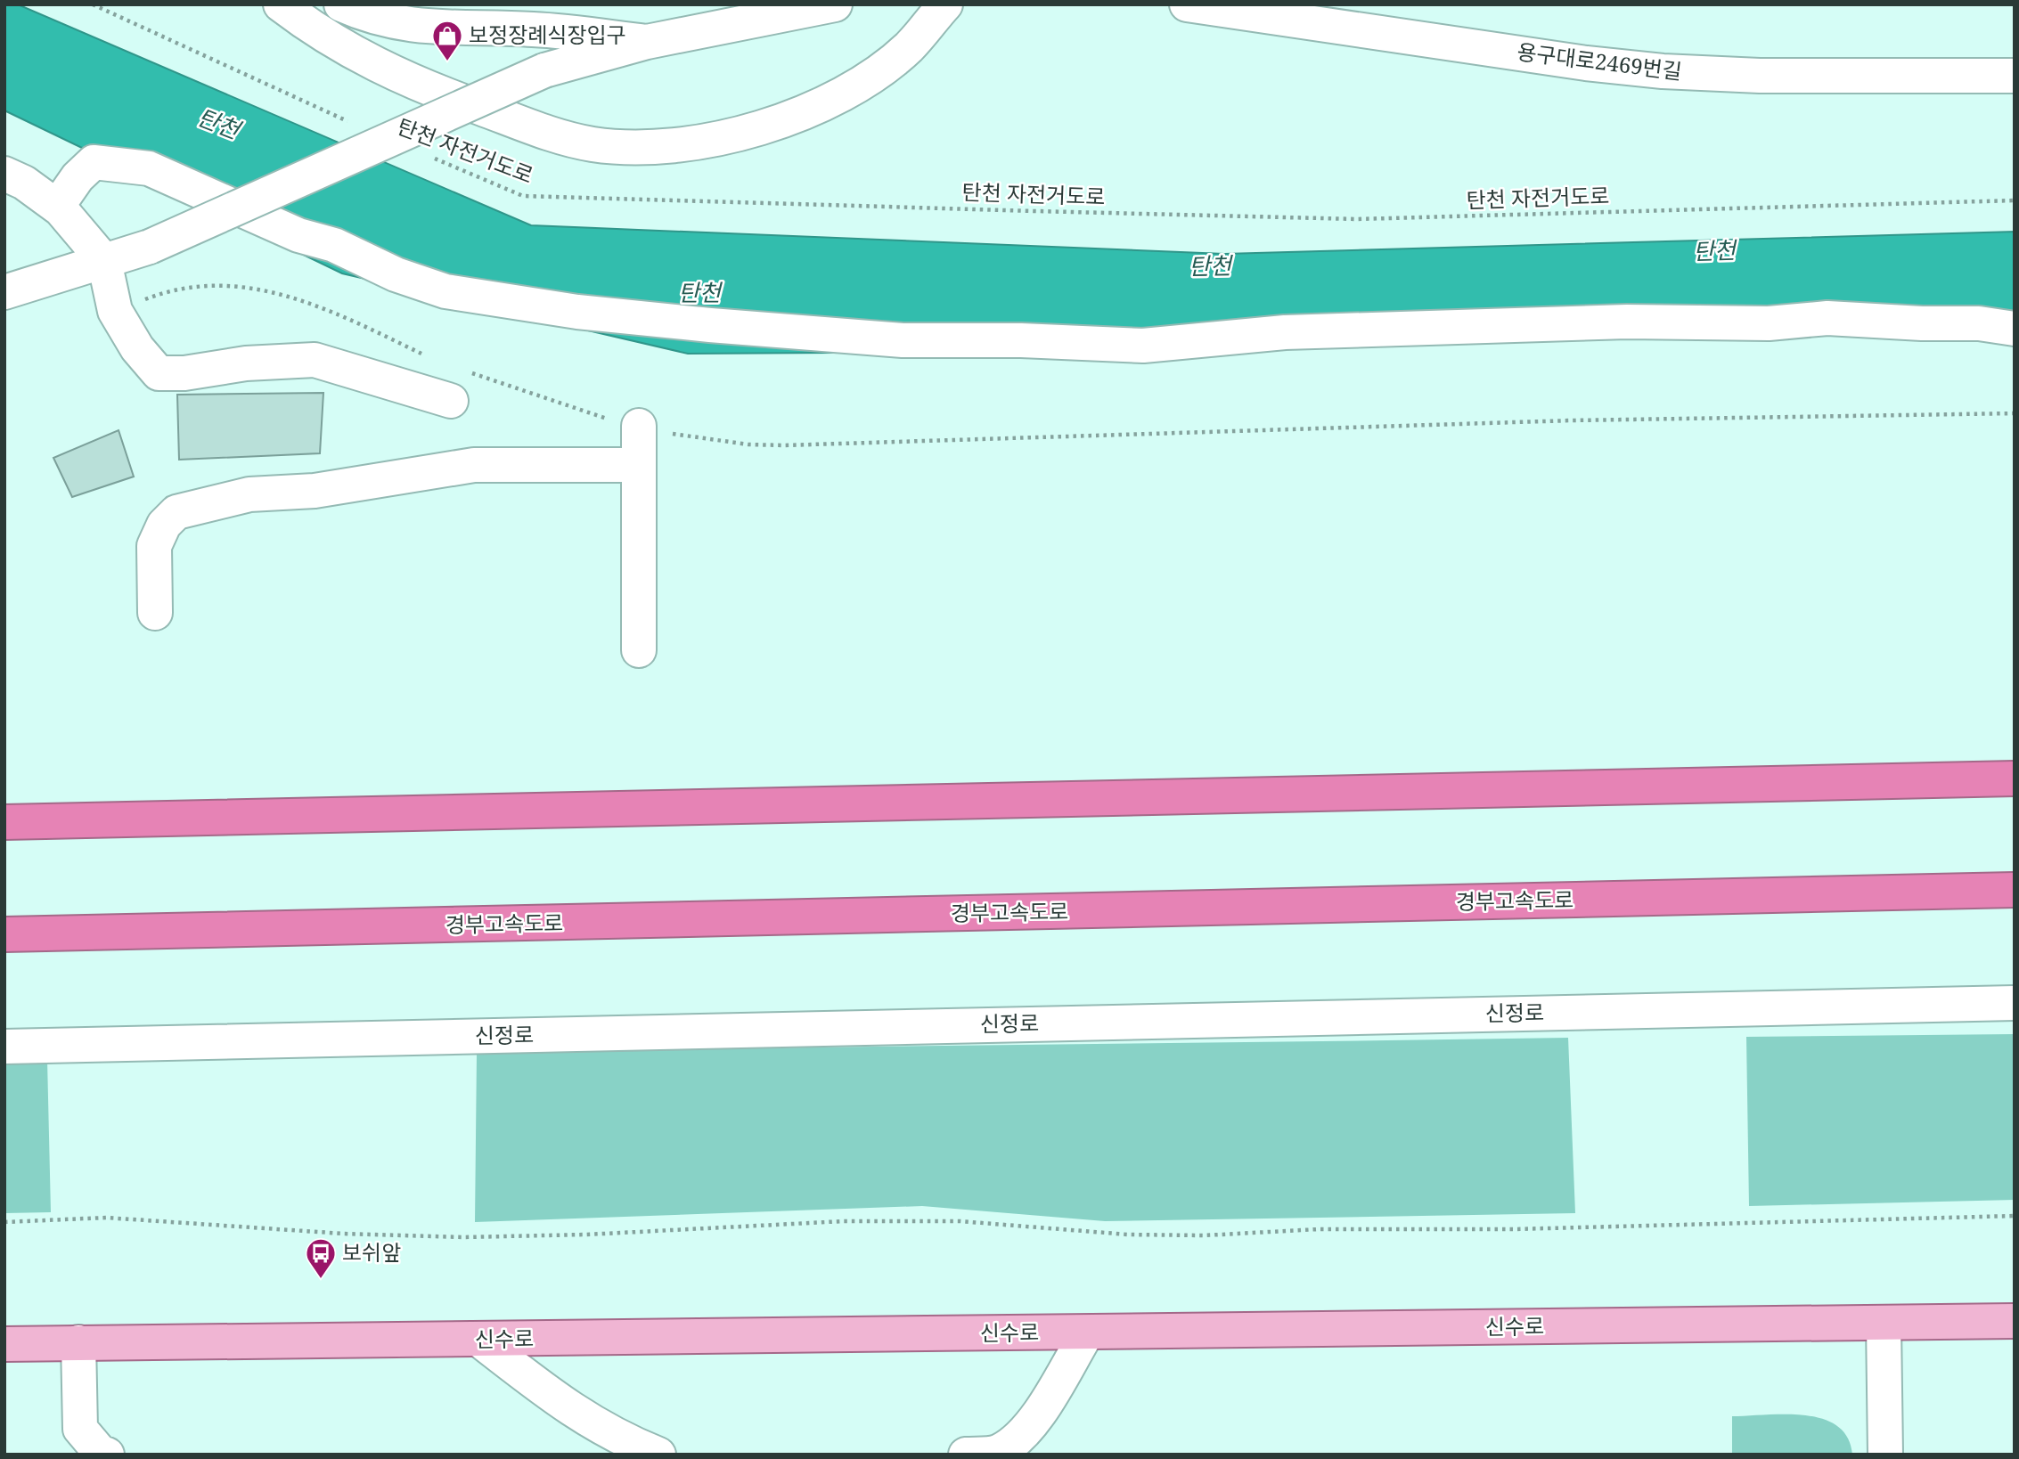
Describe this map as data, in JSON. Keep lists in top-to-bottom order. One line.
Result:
{"streets":{"highway":["경부고속도로"],"main road":["신수로"],"street":["용구대로2469번길","신정로"],"path":["탄천 자전거도로"]},"water":["탄천"],"places":{"shop":["보정장례식장입구"],"bus stop":["보쉬앞"]}}
